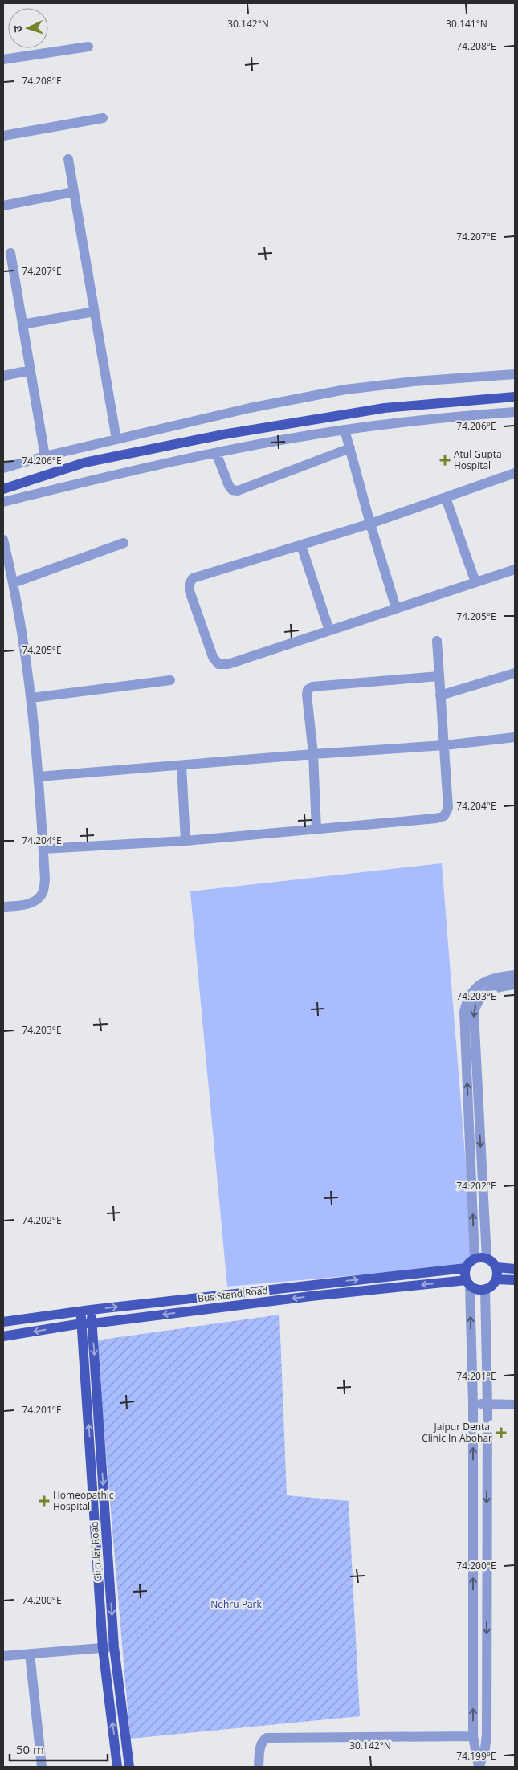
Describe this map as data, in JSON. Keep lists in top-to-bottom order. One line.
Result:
{"streets":{"main road":["Bus Stand Road","Circular Road"]},"crossings":[["Bus Stand Road","Circular Road"]],"parks":["Nehru Park"],"places":{"health":["Atul Gupta Hospital","Jaipur Dental Clinic In Abohar","Homeopathic Hospital"]},"scale_bar":"50 m","north":"left","coordinates":["30.142°N","30.141°N","74.208°E","74.207°E","74.206°E","74.205°E","74.204°E","74.203°E","74.202°E","74.201°E","74.200°E","74.199°E"]}
